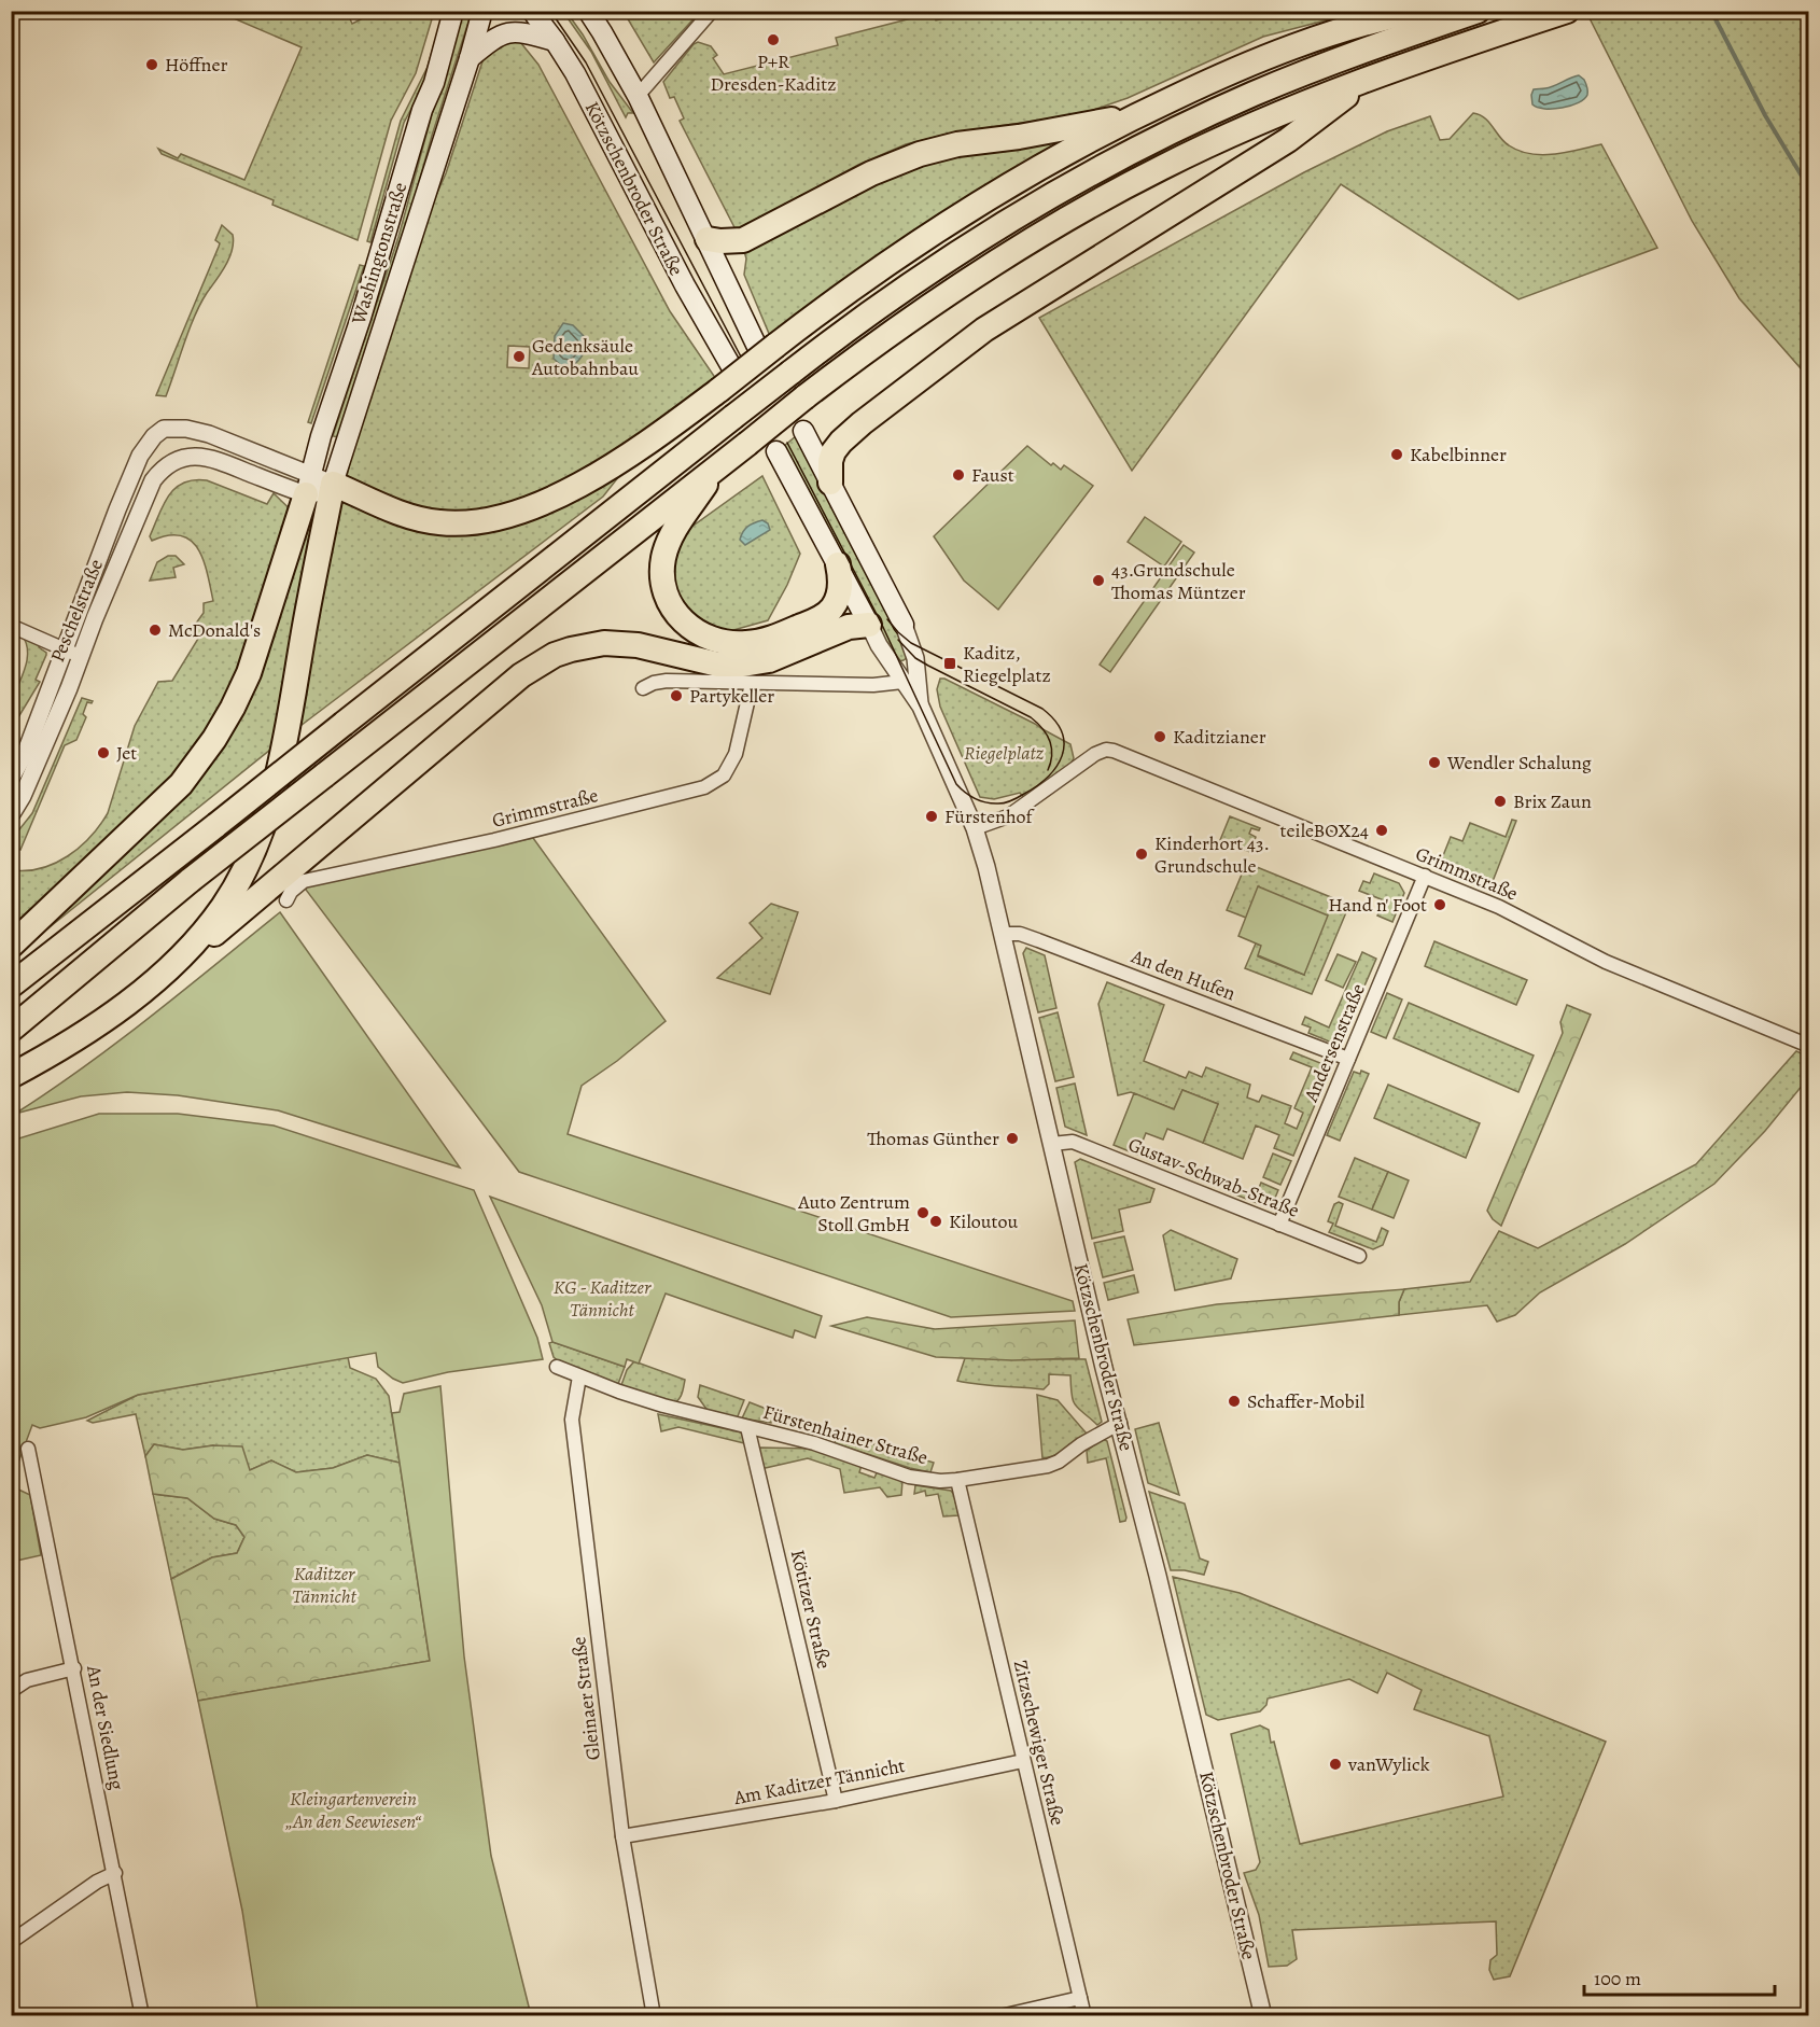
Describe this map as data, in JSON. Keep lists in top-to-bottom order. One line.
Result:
{"streets":{"main road":["Kötzschenbroder Straße","Washingtonstraße"],"street":["Peschelstraße","Grimmstraße","An den Hufen","Andersenstraße","Gustav-Schwab-Straße","Fürstenhainer Straße","Kötitzer Straße","Gleinaer Straße","An der Siedlung","Zitzschewiger Straße","Am Kaditzer Tännicht"]},"crossings":[["Kötzschenbroder Straße","Grimmstraße"],["Kötzschenbroder Straße","An den Hufen"],["Kötzschenbroder Straße","Gustav-Schwab-Straße"],["Kötzschenbroder Straße","Fürstenhainer Straße"],["Washingtonstraße","Peschelstraße"],["Grimmstraße","Andersenstraße"],["An den Hufen","Andersenstraße"],["Andersenstraße","Gustav-Schwab-Straße"],["Fürstenhainer Straße","Kötitzer Straße"],["Fürstenhainer Straße","Gleinaer Straße"],["Fürstenhainer Straße","Zitzschewiger Straße"],["Kötitzer Straße","Am Kaditzer Tännicht"],["Gleinaer Straße","Am Kaditzer Tännicht"],["Zitzschewiger Straße","Am Kaditzer Tännicht"]],"parks":["Riegelplatz","KG - Kaditzer Tännicht","Kaditzer Tännicht","Kleingartenverein „An den Seewiesen“"],"places":{"other":["P+R Dresden-Kaditz","Höffner","Gedenksäule Autobahnbau","Kabelbinner","Faust","43.Grundschule Thomas Müntzer","McDonald's","Partykeller","Kaditzianer","Jet","Wendler Schalung","Brix Zaun","Fürstenhof","teileBOX24","Kinderhort 43. Grundschule","Hand n' Foot","Thomas Günther","Auto Zentrum Stoll GmbH","Kiloutou","Schaffer-Mobil","vanWylick"],"transit":["Kaditz, Riegelplatz"]},"scale_bar":"100 m"}
